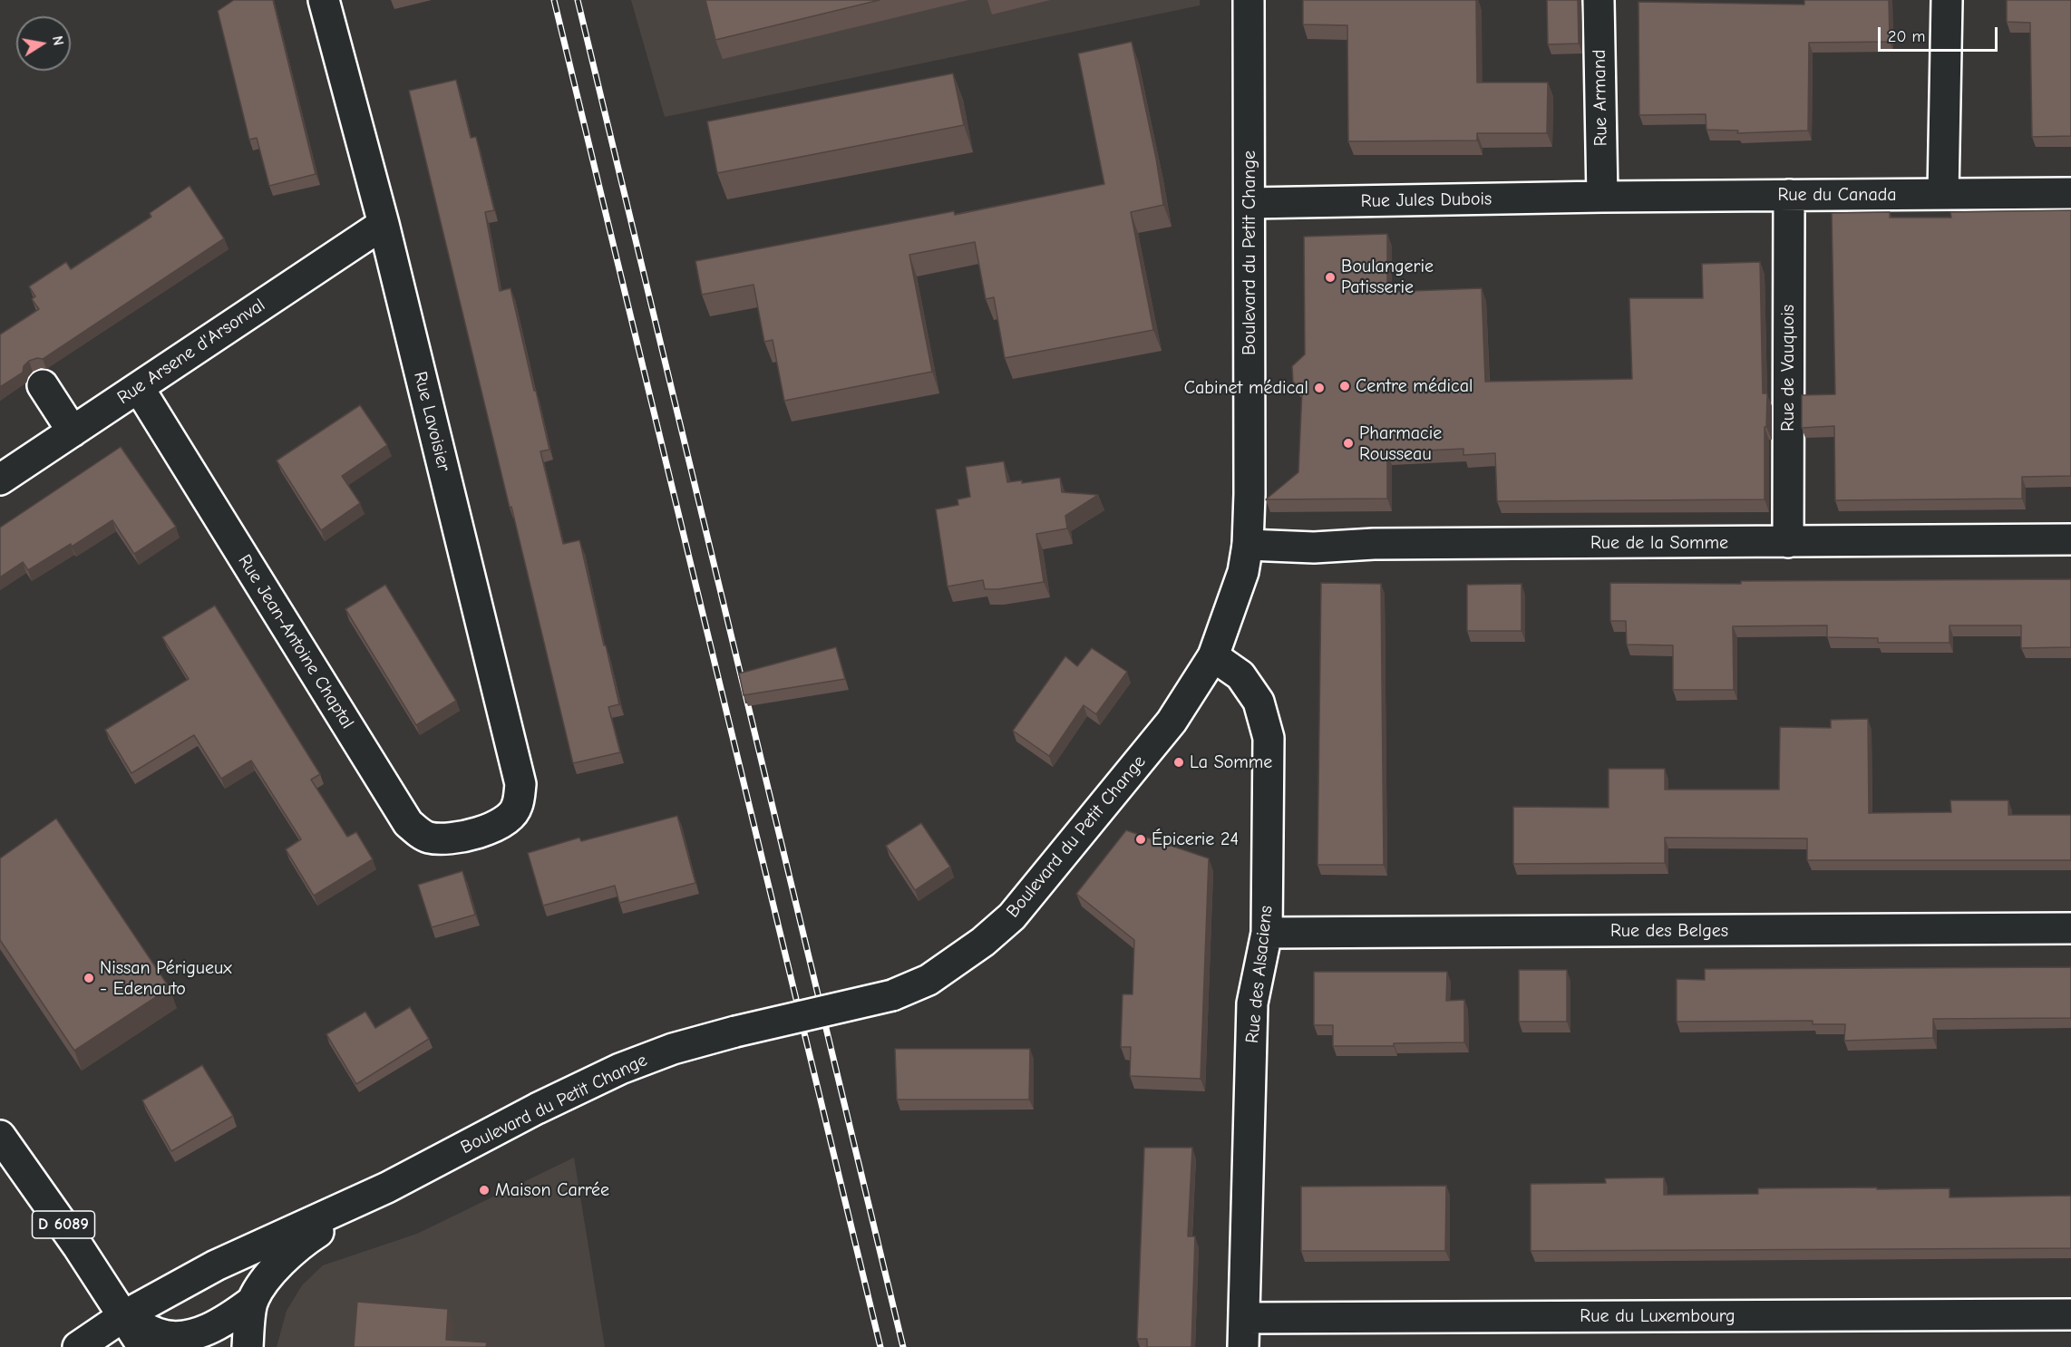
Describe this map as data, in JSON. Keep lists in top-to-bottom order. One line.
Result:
{"streets":{"street":["Rue Armand","Rue du Canada","Rue Jules Dubois","Boulevard du Petit Change","Rue Arsene d'Arsonval","Rue de Vauquois","Rue Lavoisier","Rue de la Somme","Rue Jean-Antoine Chaptal","Rue des Belges","Rue des Alsaciens","D 6089","Rue du Luxembourg"]},"crossings":[["Rue Armand","Rue du Canada"],["Rue Armand","Rue Jules Dubois"],["Rue du Canada","Rue Jules Dubois"],["Rue du Canada","Rue de Vauquois"],["Rue Jules Dubois","Boulevard du Petit Change"],["Boulevard du Petit Change","Rue de la Somme"],["Boulevard du Petit Change","Rue des Alsaciens"],["Boulevard du Petit Change","D 6089"],["Rue Arsene d'Arsonval","Rue Lavoisier"],["Rue Arsene d'Arsonval","Rue Jean-Antoine Chaptal"],["Rue de Vauquois","Rue de la Somme"],["Rue Lavoisier","Rue Jean-Antoine Chaptal"],["Rue des Belges","Rue des Alsaciens"],["Rue des Alsaciens","Rue du Luxembourg"]],"places":["Boulangerie Patisserie","Centre médical","Cabinet médical","Pharmacie Rousseau","La Somme","Épicerie 24","Nissan Périgueux - Edenauto","Maison Carrée"],"scale_bar":"20 m","north":"right"}
